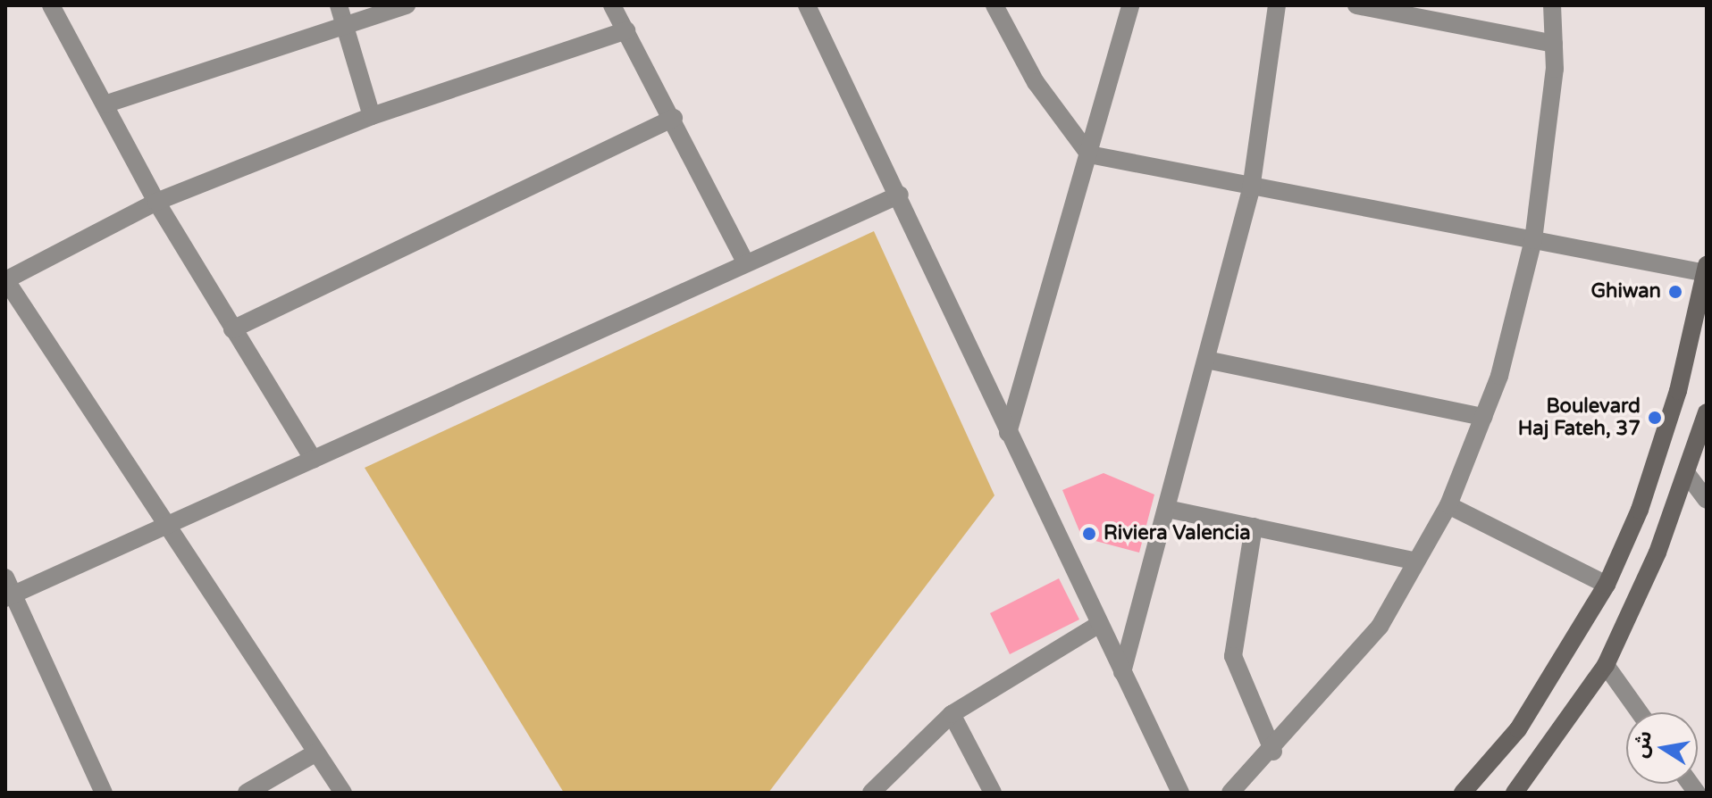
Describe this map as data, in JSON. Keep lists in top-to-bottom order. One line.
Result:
{"places":["Ghiwan","Boulevard Haj Fateh, 37","Riviera Valencia"],"north":"left"}
